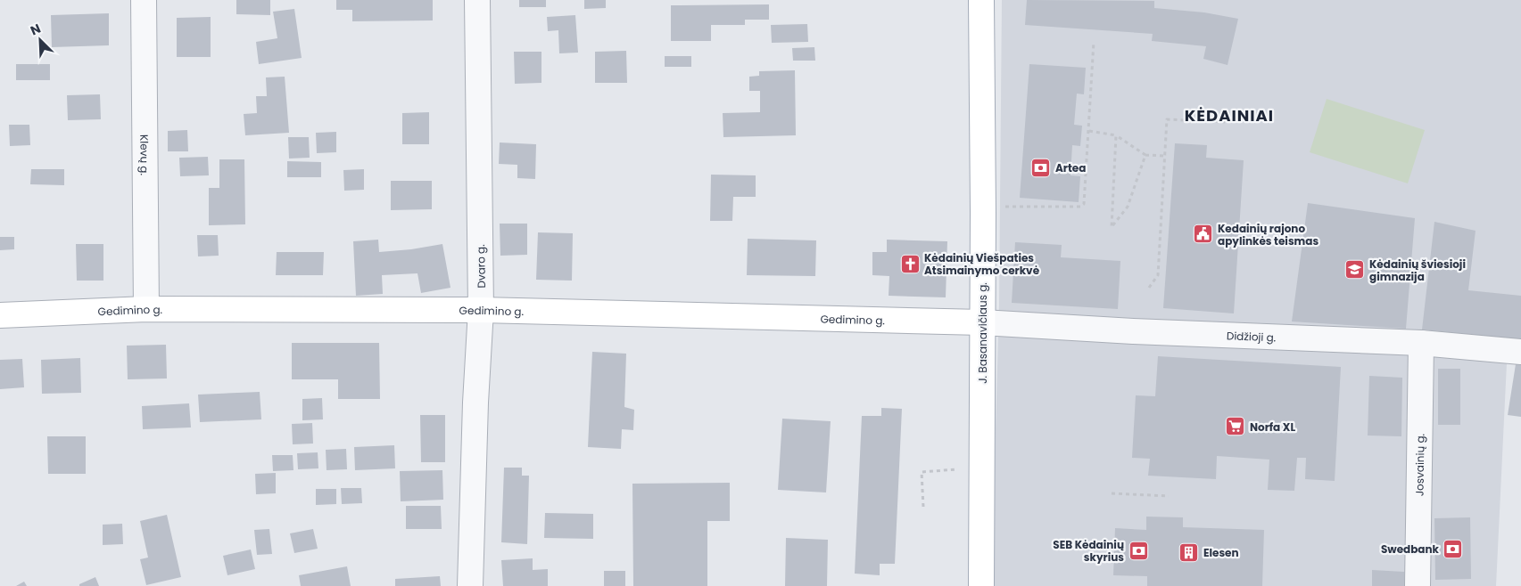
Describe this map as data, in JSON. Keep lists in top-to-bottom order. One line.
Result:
{"streets":{"main road":["Gedimino g.","J. Basanavičiaus g."],"street":["Klevų g.","Dvaro g.","Didžioji g.","Josvainių g."]},"crossings":[["Klevų g.","Gedimino g."],["Dvaro g.","Gedimino g."],["Gedimino g.","J. Basanavičiaus g."],["Gedimino g.","Didžioji g."],["J. Basanavičiaus g.","Didžioji g."],["Didžioji g.","Josvainių g."]],"districts":["KĖDAINIAI"],"places":{"bank":["Artea","Swedbank","SEB Kėdainių skyrius"],"public building":["Kedainių rajono apylinkės teismas"],"church":["Kėdainių Viešpaties Atsimainymo cerkvė"],"school or university":["Kėdainių šviesioji gimnazija"],"supermarket":["Norfa XL"],"building":["Elesen"]},"north":"top left"}
